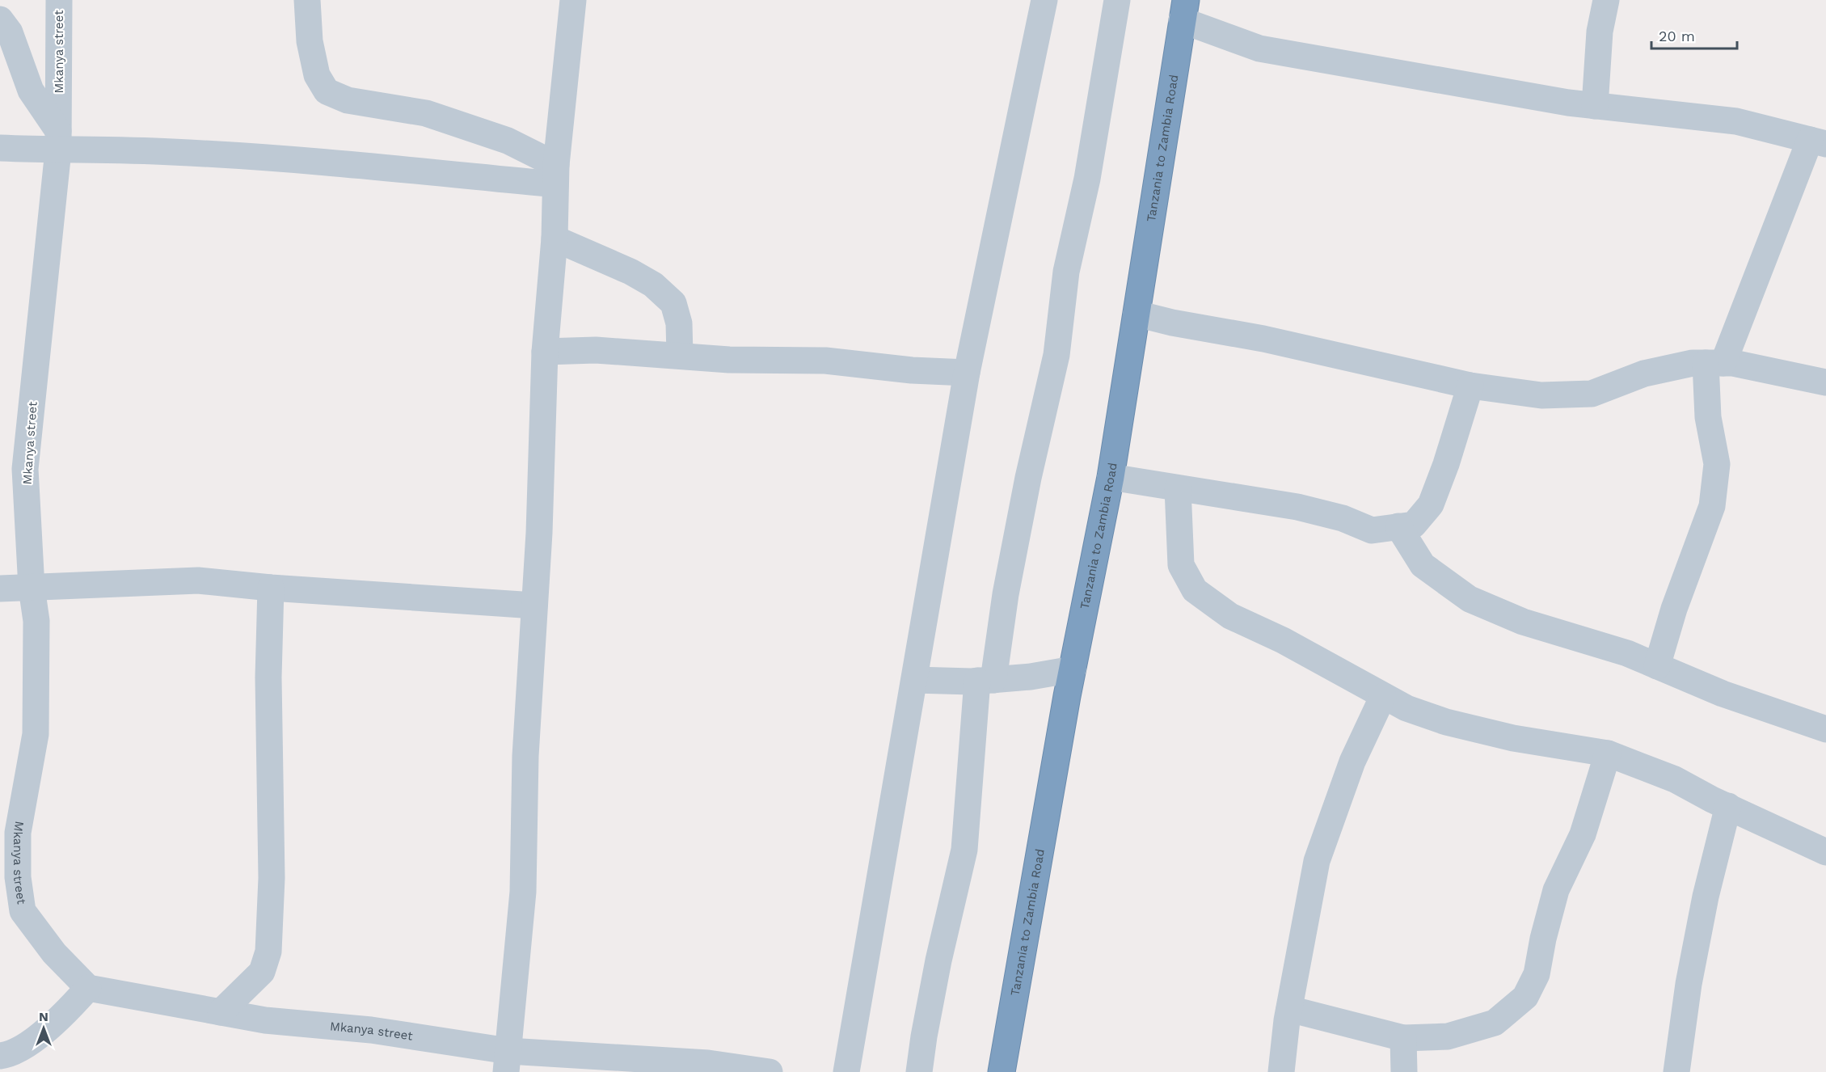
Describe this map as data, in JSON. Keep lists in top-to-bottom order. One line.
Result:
{"streets":{"highway":["Tanzania to Zambia Road"],"street":["Mkanya street"]},"scale_bar":"20 m","north":"top"}
